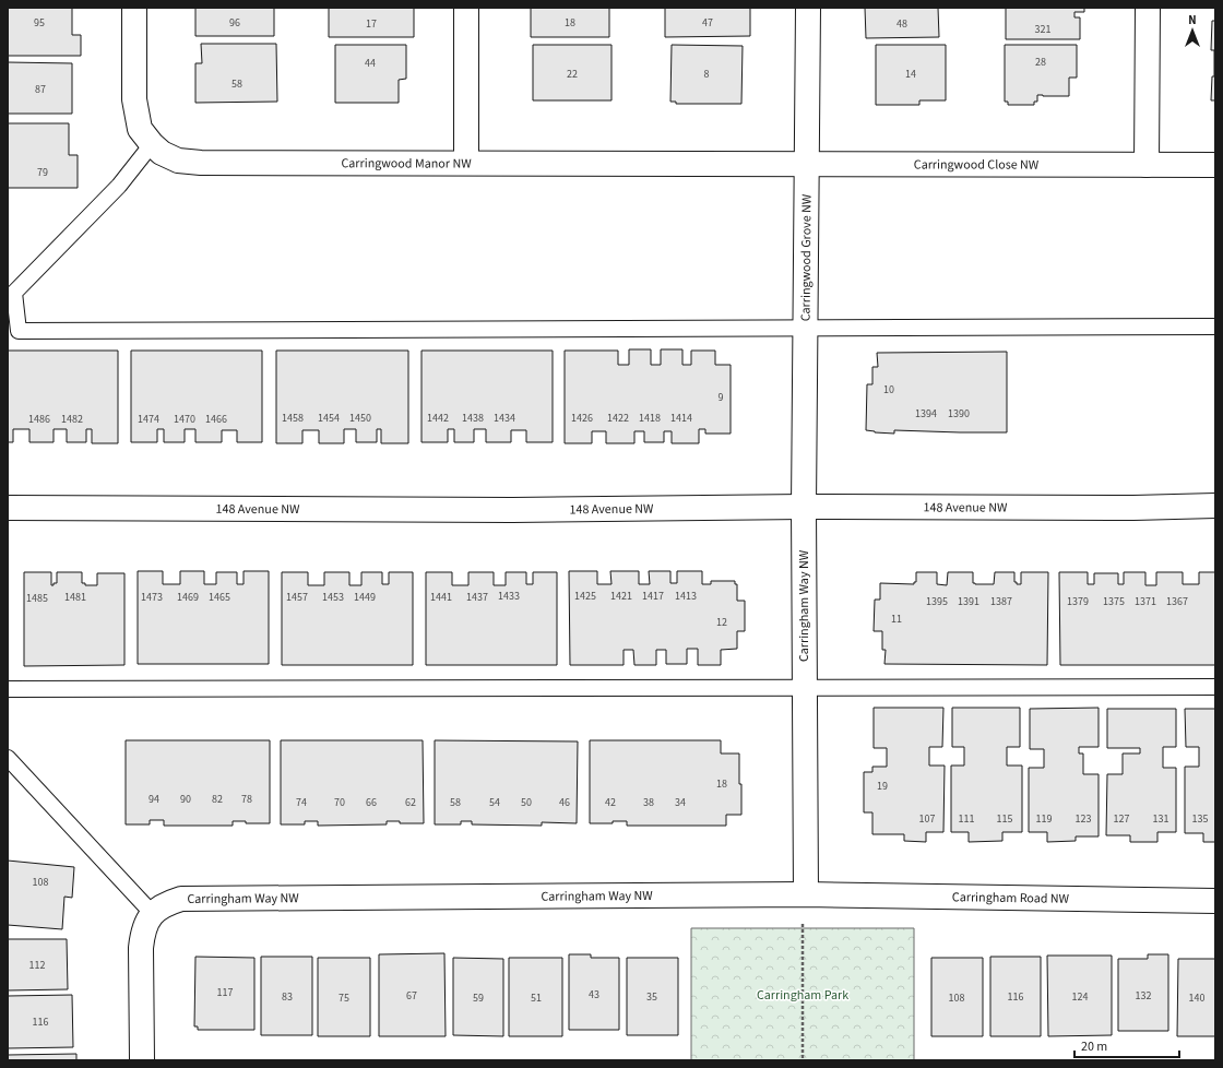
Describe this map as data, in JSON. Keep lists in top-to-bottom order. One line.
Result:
{"streets":{"street":["Carringwood Manor NW","Carringwood Close NW","Carringwood Grove NW","148 Avenue NW","Carringham Way NW","Carringham Road NW"]},"crossings":[["Carringwood Manor NW","Carringwood Close NW"],["Carringwood Manor NW","Carringwood Grove NW"],["Carringwood Close NW","Carringwood Grove NW"],["Carringwood Grove NW","148 Avenue NW"],["Carringwood Grove NW","Carringham Way NW"],["148 Avenue NW","Carringham Way NW"],["Carringham Way NW","Carringham Road NW"]],"parks":["Carringham Park"],"house_numbers":["95","96","18","47","17","48","321","28","44","22","8","14","58","87","79","10","9","1394","1390","1458","1454","1450","1442","1438","1434","1426","1422","1418","1414","1486","1482","1474","1470","1466","1433","1425","1421","1417","1413","1481","1473","1469","1465","1457","1453","1449","1441","1437","1485","1395","1391","1387","1379","1375","1371","1367","11","12","18","19","94","90","82","78","74","70","66","62","58","54","50","46","42","38","34","107","111","115","119","123","127","131","135","108","112","117","43","67","132","83","35","116","124","75","59","51","108","140","116"],"scale_bar":"20 m","north":"top"}
